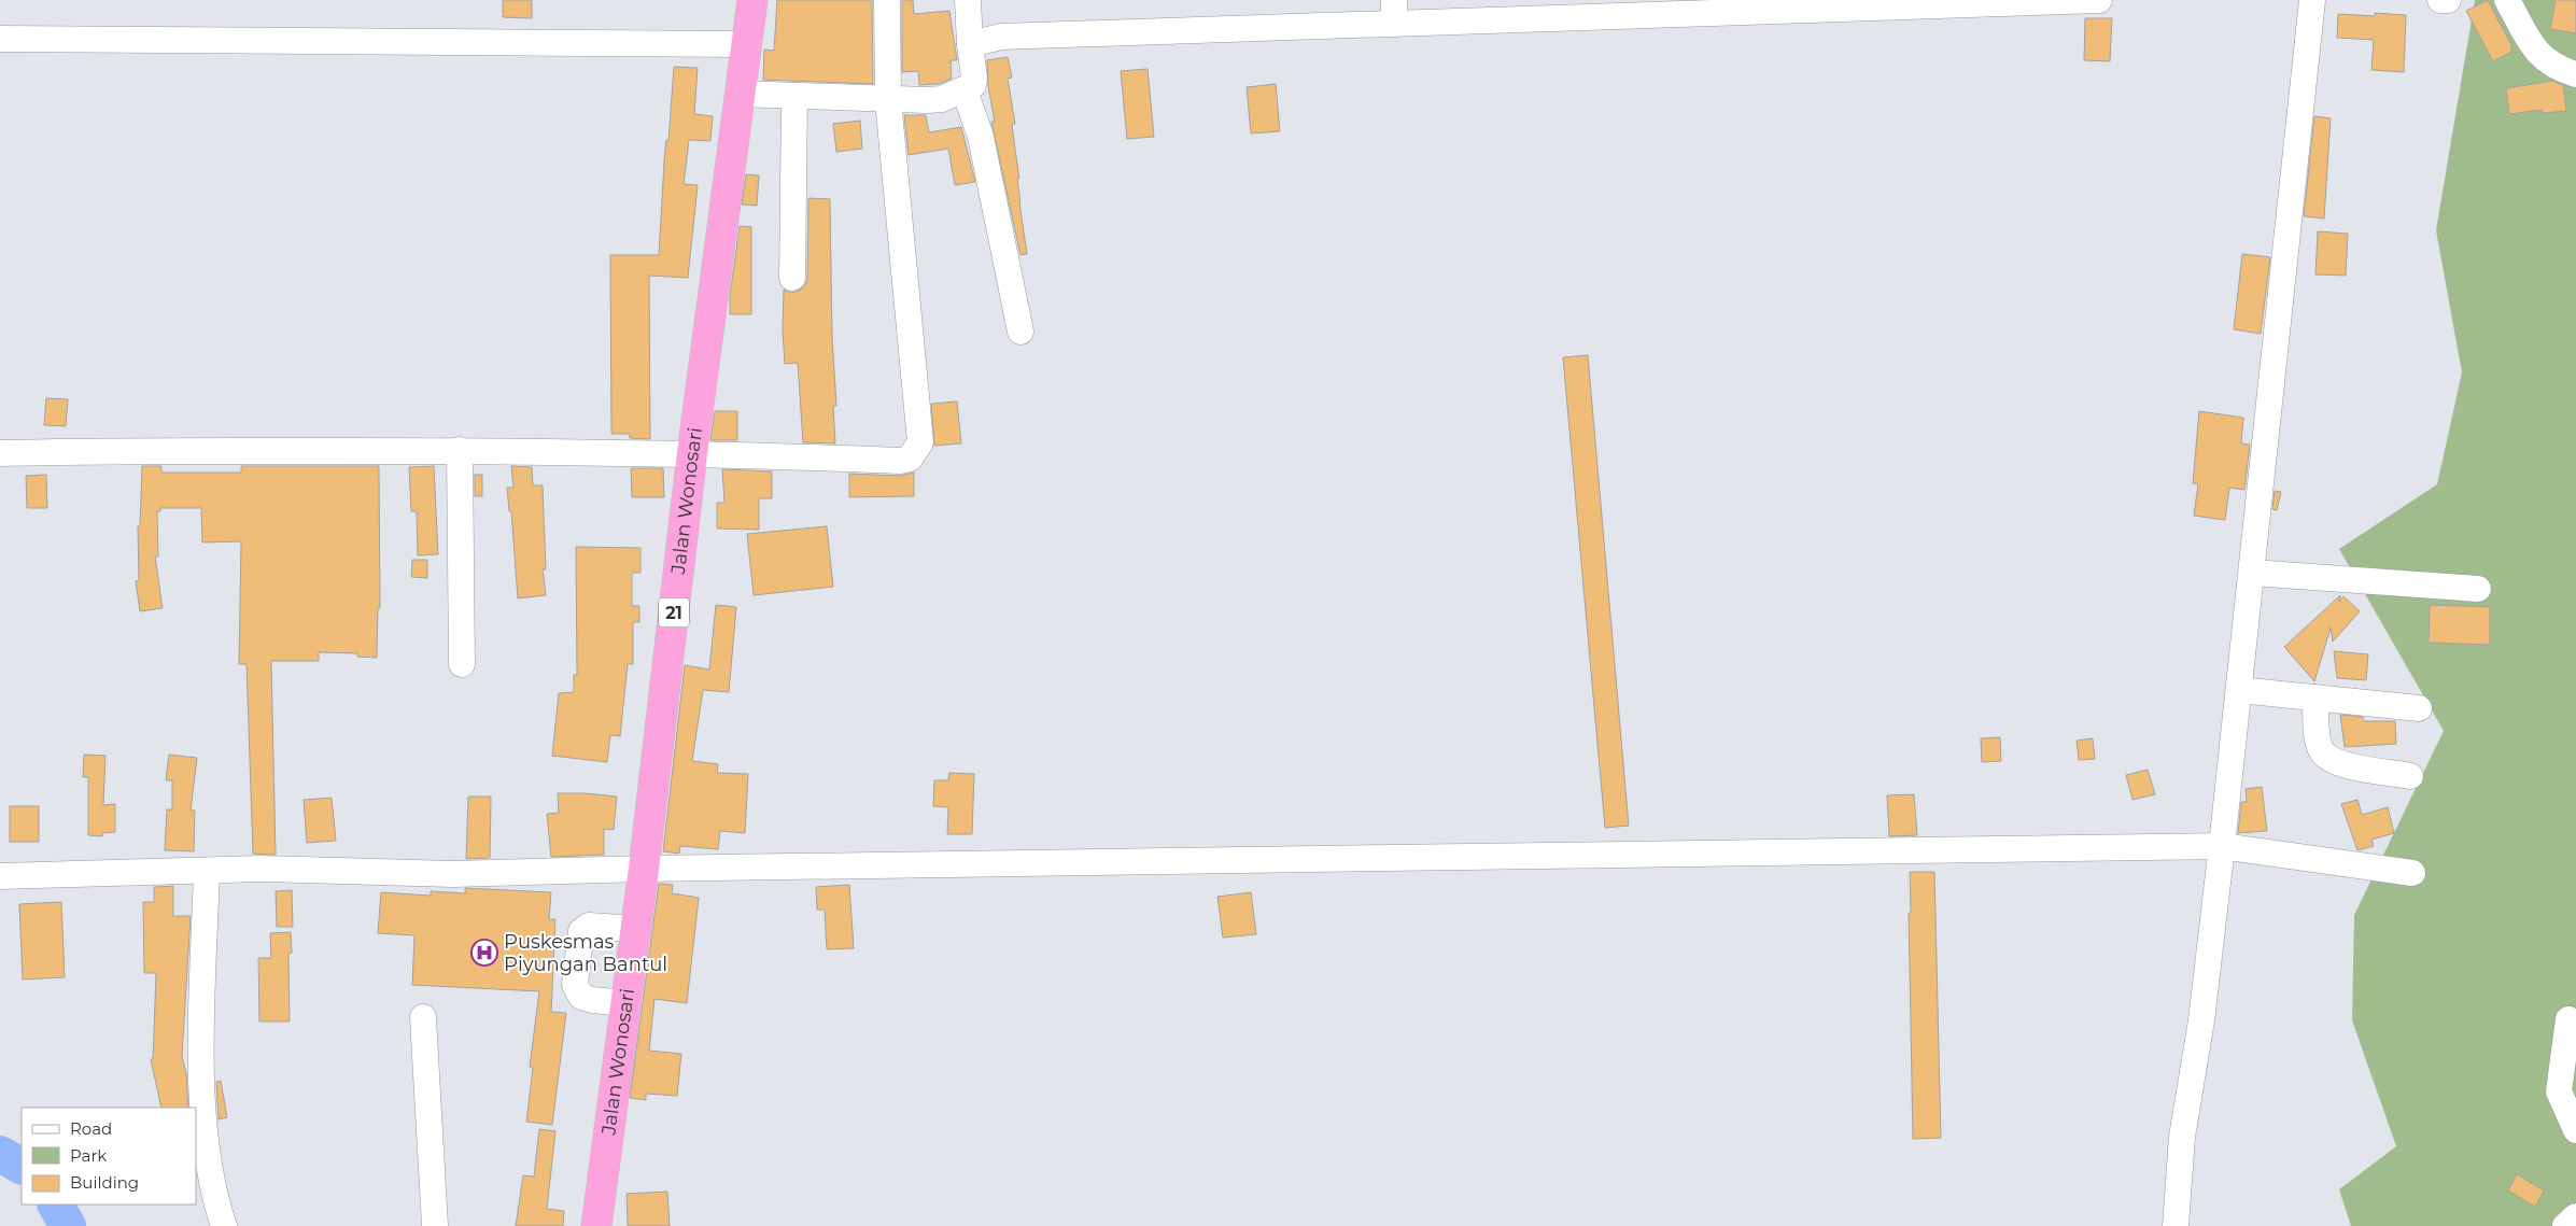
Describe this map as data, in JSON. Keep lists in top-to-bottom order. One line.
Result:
{"streets":{"highway":["Jalan Wonosari","21"]},"places":{"hospital":["Puskesmas Piyungan Bantul"]},"legend":["Road","Park","Building"]}
